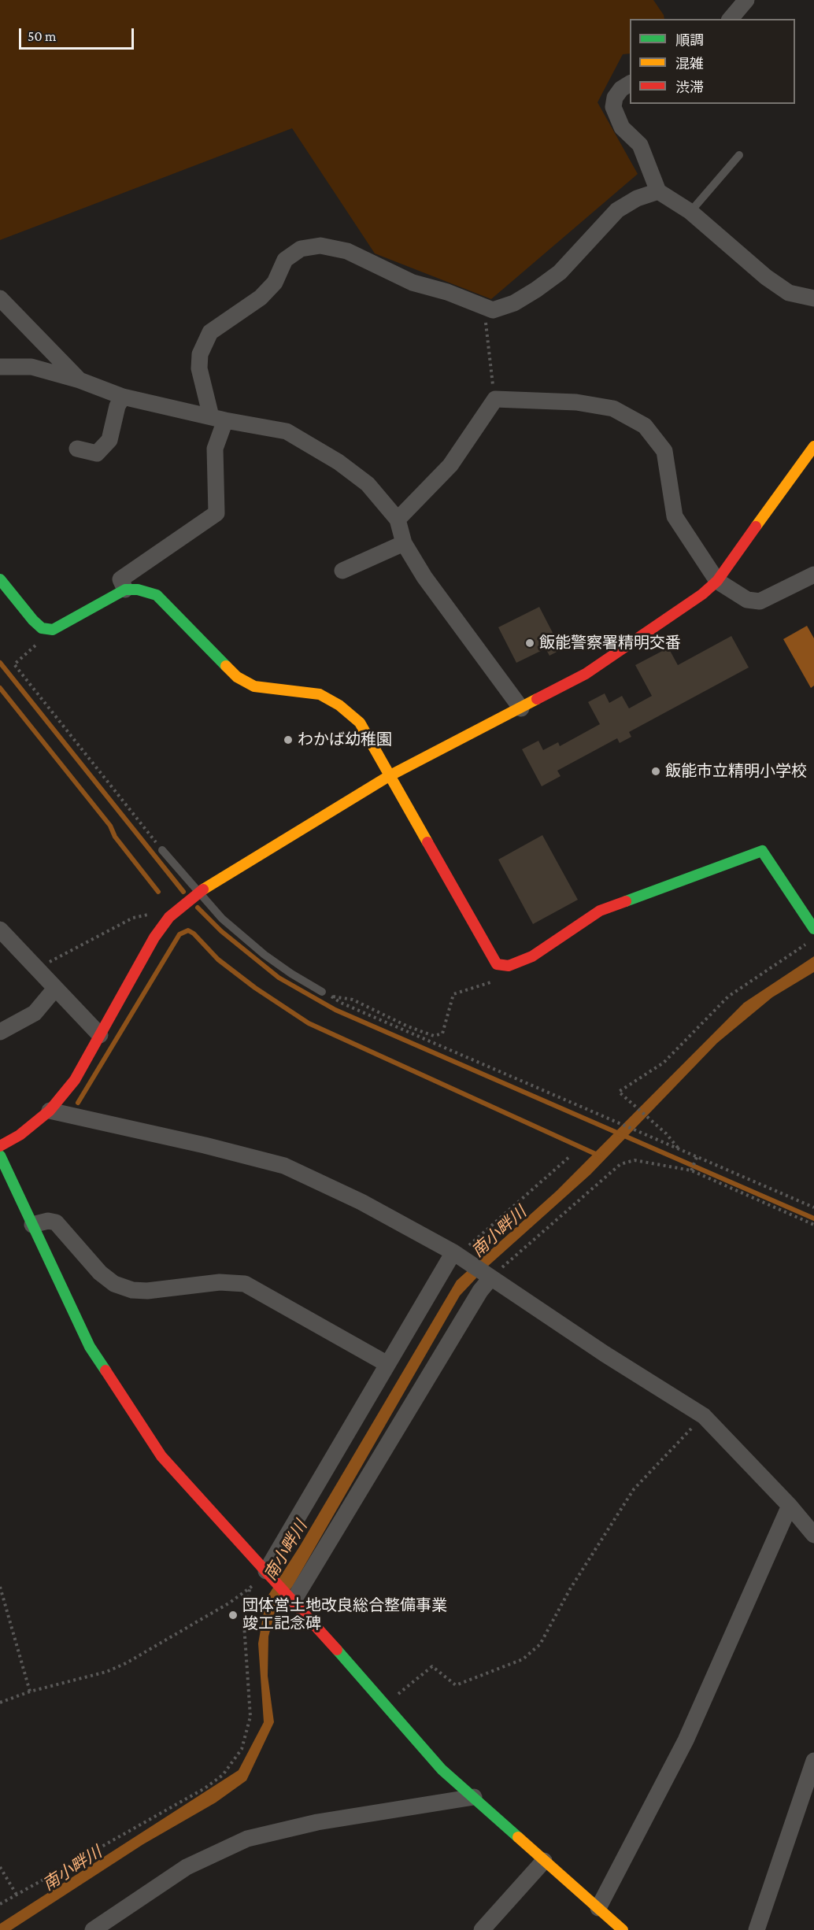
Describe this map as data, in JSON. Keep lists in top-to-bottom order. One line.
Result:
{"water":["南小畔川"],"places":["飯能警察署精明交番","わかば幼稚園","飯能市立精明小学校","団体営土地改良総合整備事業 竣工記念碑"],"legend":["順調","混雑","渋滞"],"scale_bar":"50 m"}
